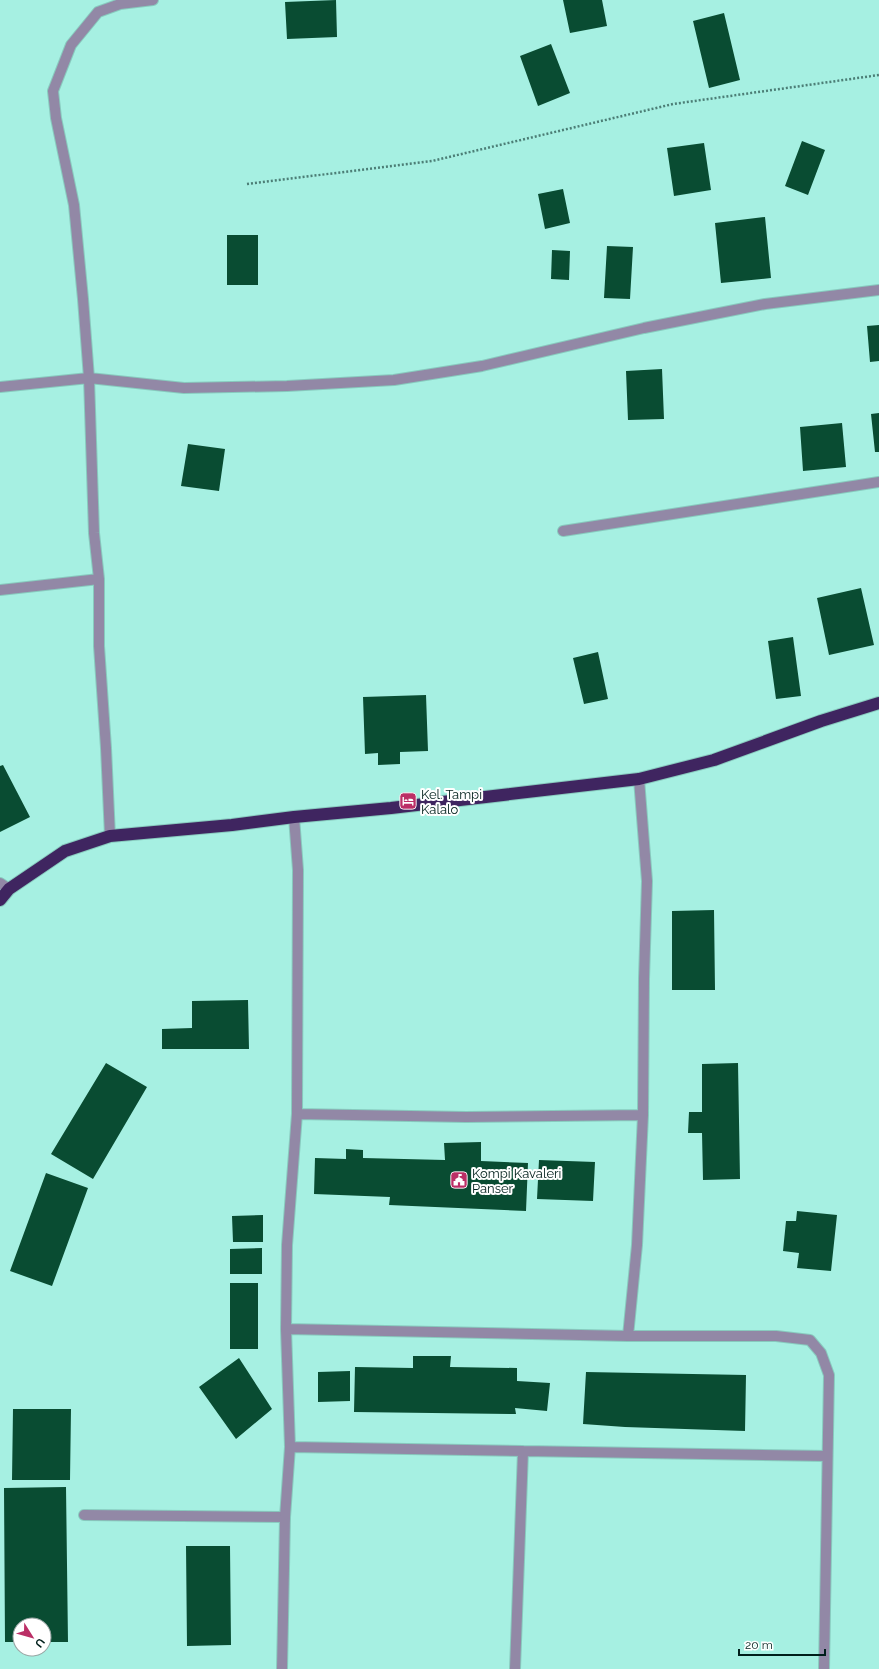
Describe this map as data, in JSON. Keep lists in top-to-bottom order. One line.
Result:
{"places":{"hotel":["Kel. Tampi Kalalo"],"public building":["Kompi Kavaleri Panser"]},"scale_bar":"20 m","north":"bottom right"}
